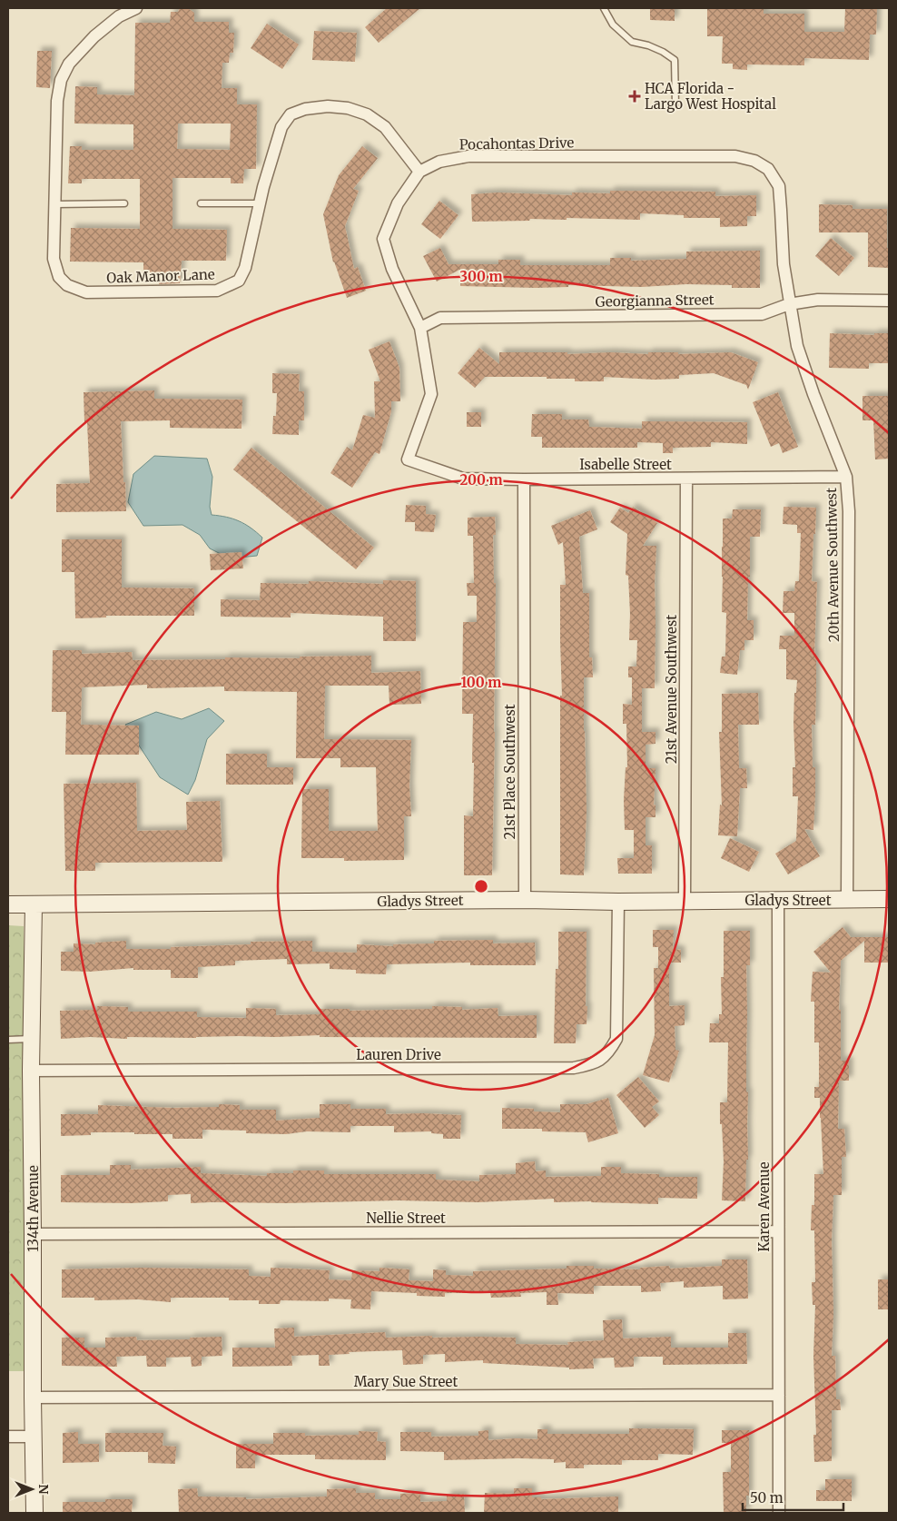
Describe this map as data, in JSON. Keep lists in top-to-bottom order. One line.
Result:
{"streets":{"street":["Pocahontas Drive","Oak Manor Lane","Georgianna Street","Isabelle Street","20th Avenue Southwest","21st Avenue Southwest","21st Place Southwest","Gladys Street","Lauren Drive","Karen Avenue","134th Avenue","Nellie Street","Mary Sue Street"]},"crossings":[["Pocahontas Drive","Oak Manor Lane"],["Pocahontas Drive","Georgianna Street"],["Pocahontas Drive","Isabelle Street"],["Pocahontas Drive","20th Avenue Southwest"],["Georgianna Street","20th Avenue Southwest"],["Isabelle Street","20th Avenue Southwest"],["Isabelle Street","21st Avenue Southwest"],["Isabelle Street","21st Place Southwest"],["20th Avenue Southwest","Gladys Street"],["21st Avenue Southwest","Gladys Street"],["21st Place Southwest","Gladys Street"],["Gladys Street","Lauren Drive"],["Gladys Street","Karen Avenue"],["Gladys Street","134th Avenue"],["Lauren Drive","134th Avenue"],["Karen Avenue","Nellie Street"],["Karen Avenue","Mary Sue Street"],["134th Avenue","Nellie Street"],["134th Avenue","Mary Sue Street"]],"places":{"health":["HCA Florida - Largo West Hospital"]},"scale_bar":"50 m","north":"right","rings":["300 m","200 m","100 m"]}
